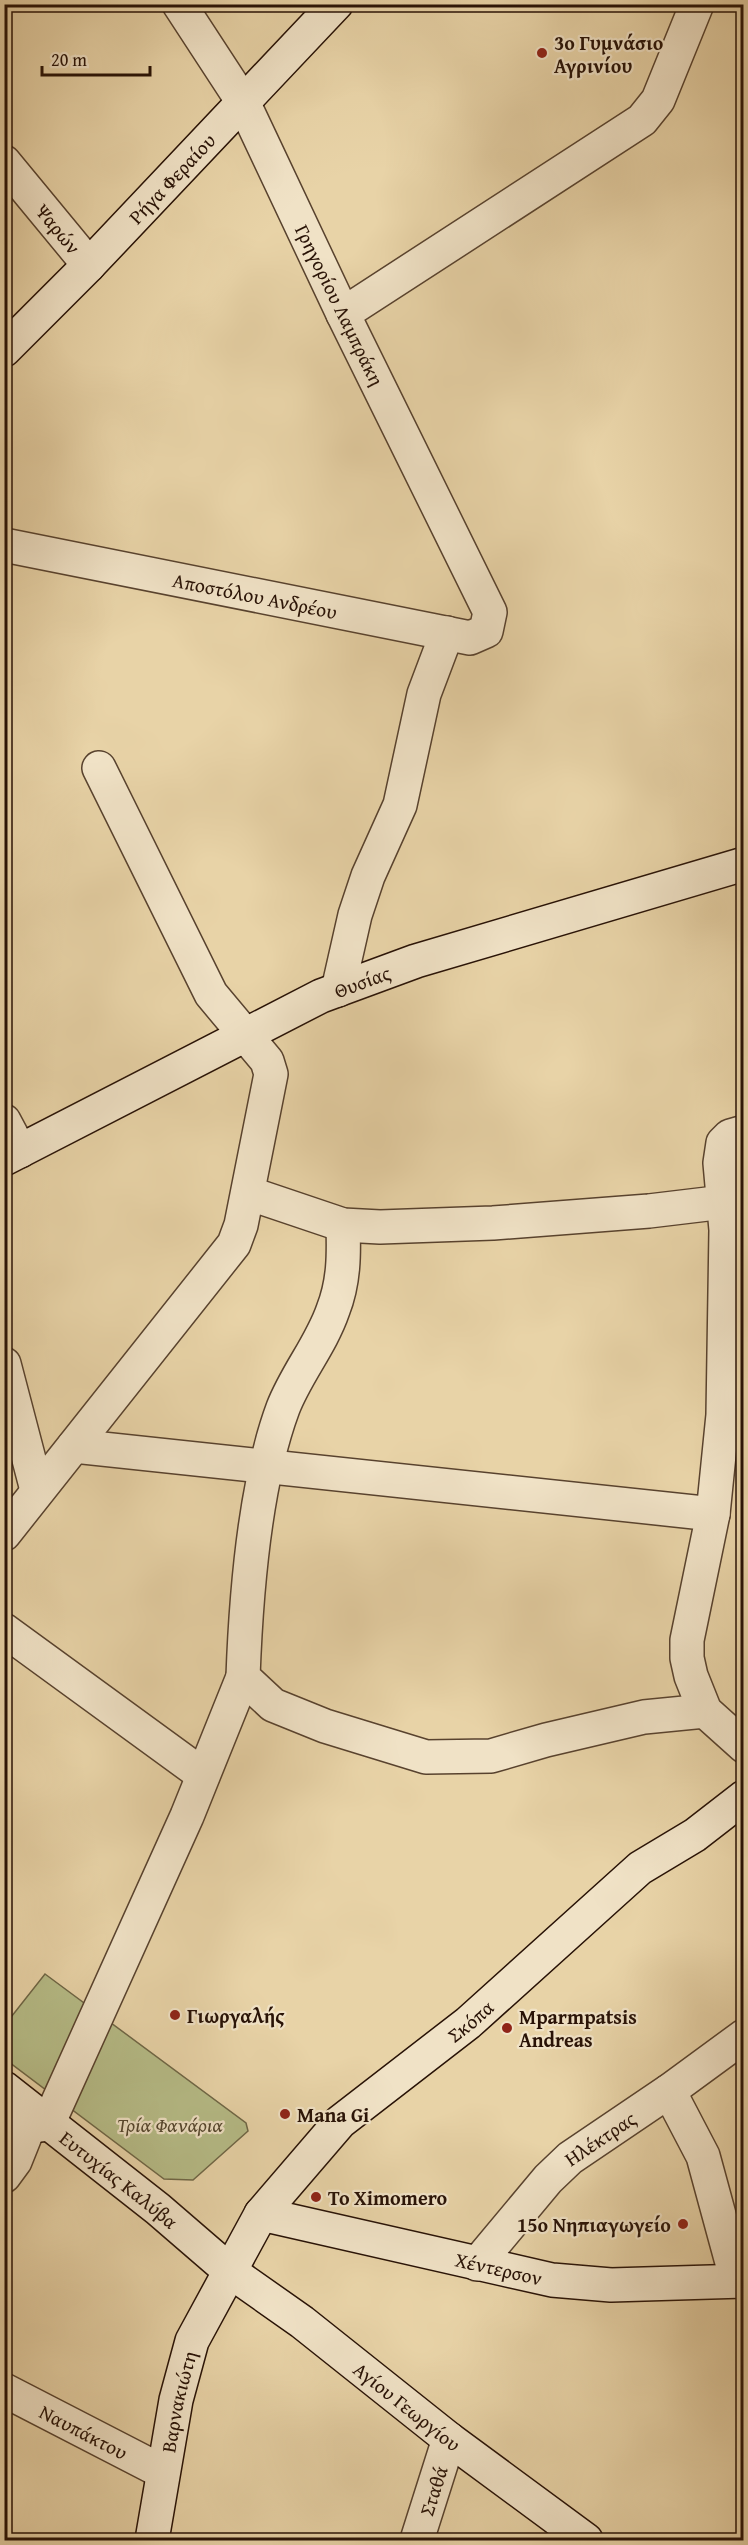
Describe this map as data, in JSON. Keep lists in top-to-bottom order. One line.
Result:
{"streets":{"street":["Ρήγα Φεραίου","Ψαρών","Γρηγορίου Λαμπράκη","Αποστόλου Ανδρέου","Θυσίας","Σκόπα","Ηλέκτρας","Ευτυχίας Καλύβα","Χέντερσον","Βαρνακιώτη","Αγίου Γεωργίου","Ναυπάκτου","Σταθά"]},"crossings":[["Ρήγα Φεραίου","Ψαρών"],["Ρήγα Φεραίου","Γρηγορίου Λαμπράκη"],["Γρηγορίου Λαμπράκη","Αποστόλου Ανδρέου"],["Σκόπα","Ευτυχίας Καλύβα"],["Σκόπα","Χέντερσον"],["Σκόπα","Βαρνακιώτη"],["Σκόπα","Αγίου Γεωργίου"],["Ηλέκτρας","Χέντερσον"],["Ευτυχίας Καλύβα","Βαρνακιώτη"],["Ευτυχίας Καλύβα","Αγίου Γεωργίου"],["Βαρνακιώτη","Αγίου Γεωργίου"],["Βαρνακιώτη","Ναυπάκτου"],["Αγίου Γεωργίου","Σταθά"]],"parks":["Τρία Φανάρια"],"places":["3ο Γυμνάσιο Αγρινίου","Γιωργαλής","Mparmpatsis Andreas","Mana Gi","To Ximomero","15ο Νηπιαγωγείο"],"scale_bar":"20 m"}
